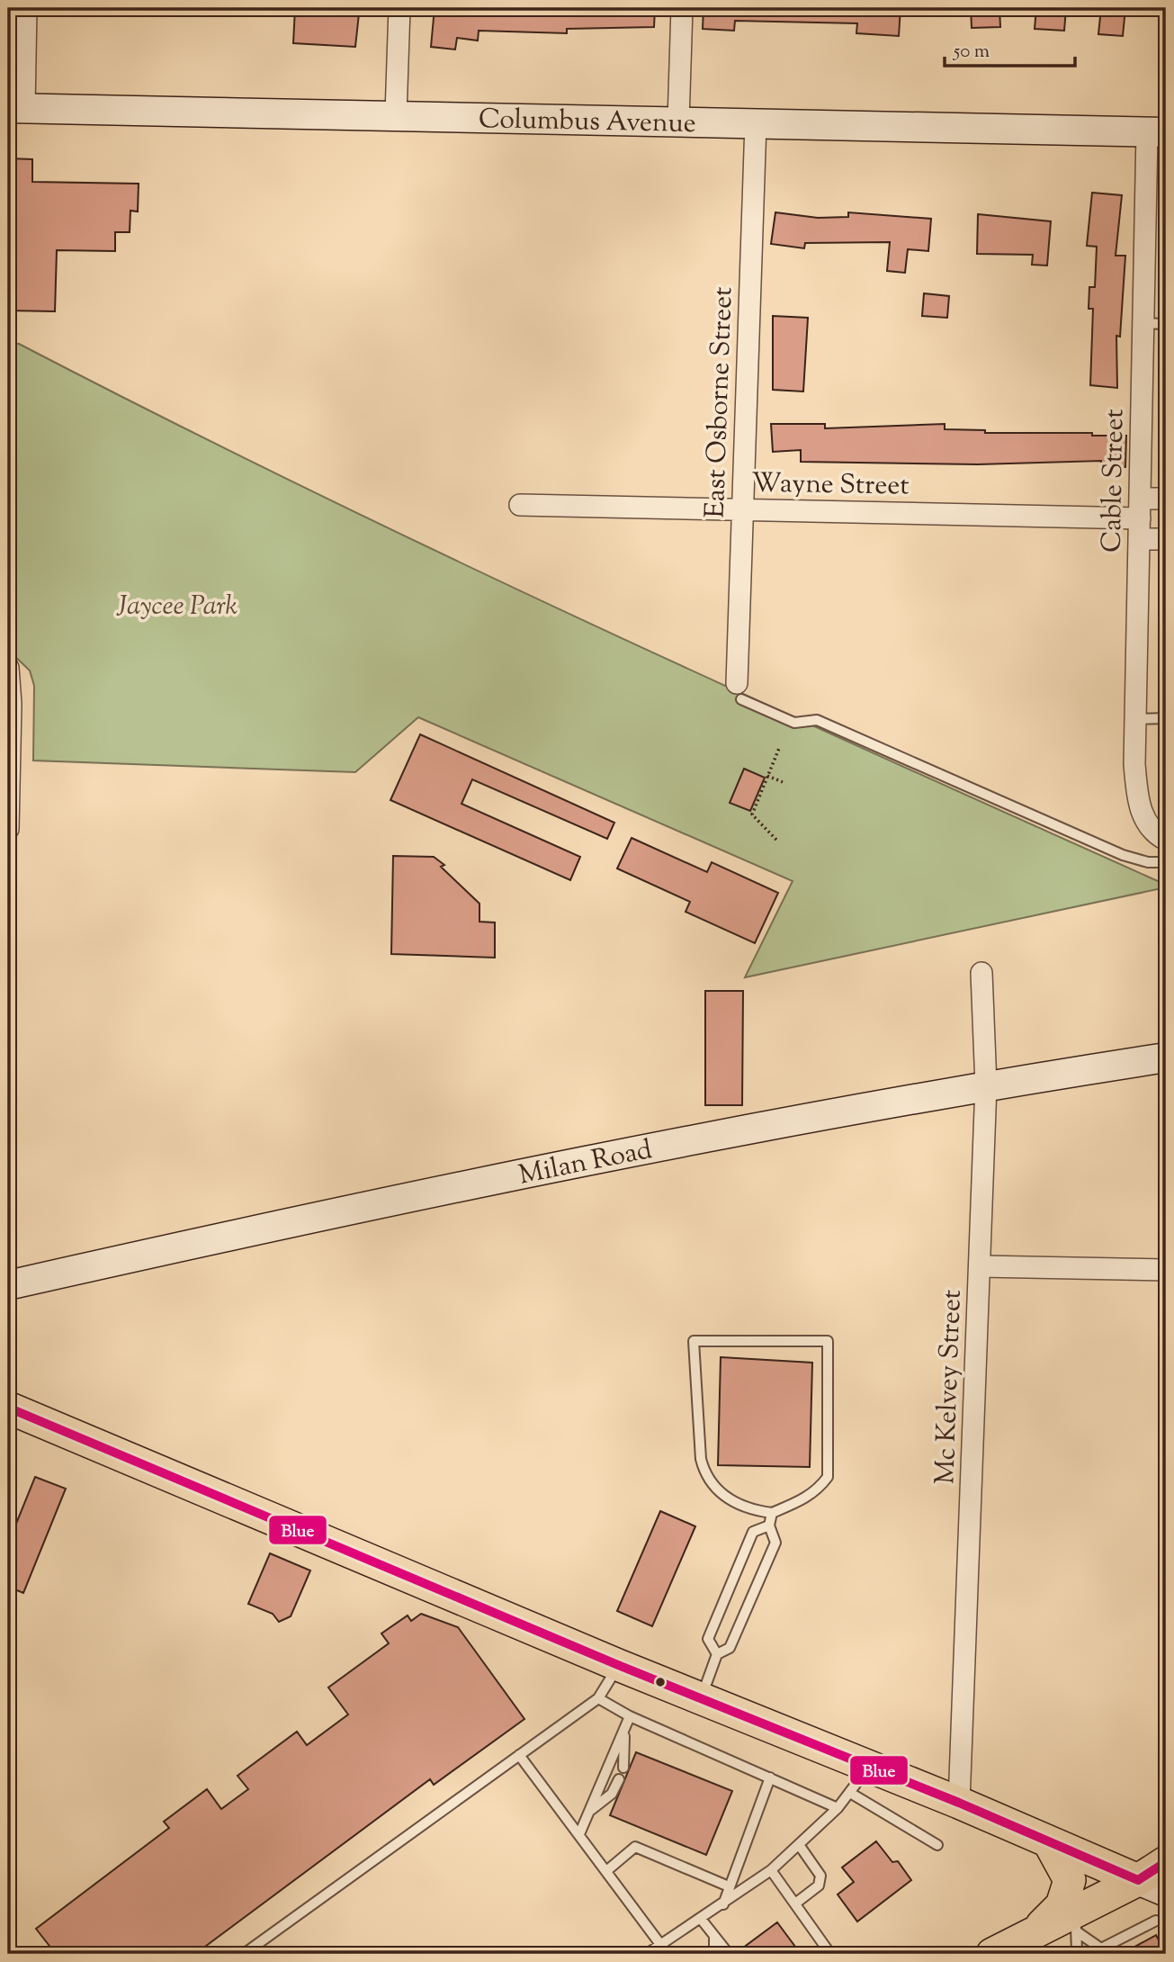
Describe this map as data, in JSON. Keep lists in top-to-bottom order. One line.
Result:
{"streets":{"street":["Columbus Avenue","East Osborne Street","Cable Street","Wayne Street","Milan Road","Mc Kelvey Street"]},"crossings":[["Columbus Avenue","East Osborne Street"],["Columbus Avenue","Cable Street"],["East Osborne Street","Wayne Street"],["Cable Street","Wayne Street"],["Milan Road","Mc Kelvey Street"]],"parks":["Jaycee Park"],"lines":["transit line Blue"],"scale_bar":"50 m"}
